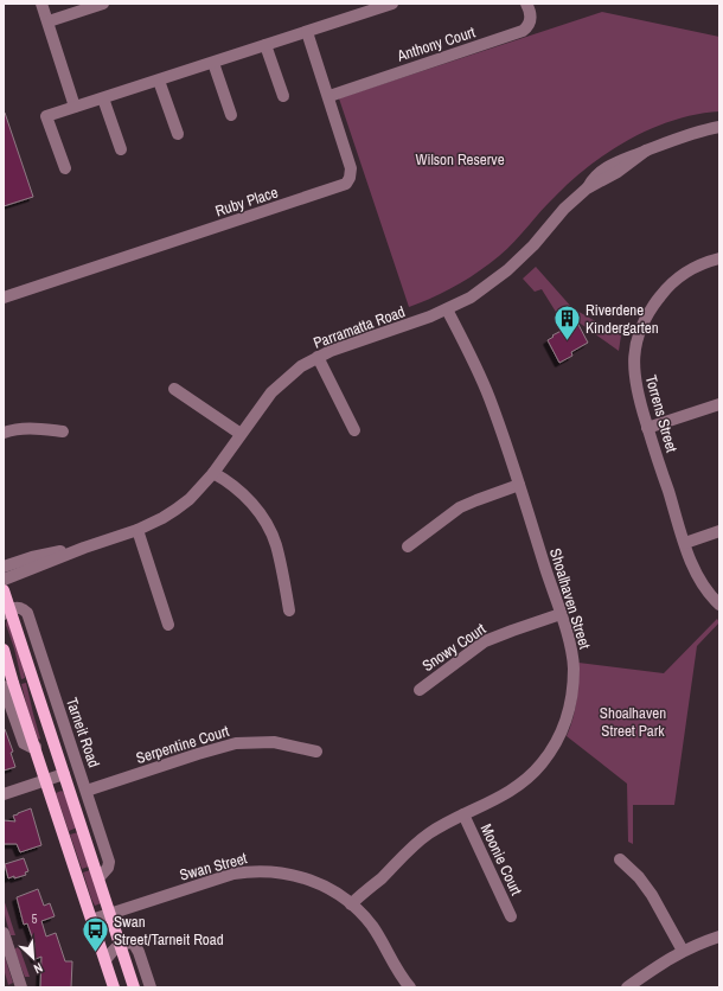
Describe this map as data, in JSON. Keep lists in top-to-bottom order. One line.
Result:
{"streets":{"main road":["Tarneit Road"],"street":["Anthony Court","Ruby Place","Parramatta Road","Torrens Street","Shoalhaven Street","Snowy Court","Serpentine Court","Moonie Court","Swan Street"]},"crossings":[["Anthony Court","Ruby Place"],["Parramatta Road","Shoalhaven Street"],["Shoalhaven Street","Snowy Court"],["Shoalhaven Street","Moonie Court"],["Shoalhaven Street","Swan Street"],["Tarneit Road","Serpentine Court"],["Tarneit Road","Swan Street"]],"parks":["Wilson Reserve","Shoalhaven Street Park"],"places":{"building":["Riverdene Kindergarten"],"bus stop":["Swan Street/Tarneit Road"]},"house_numbers":["5"],"north":"bottom right"}
